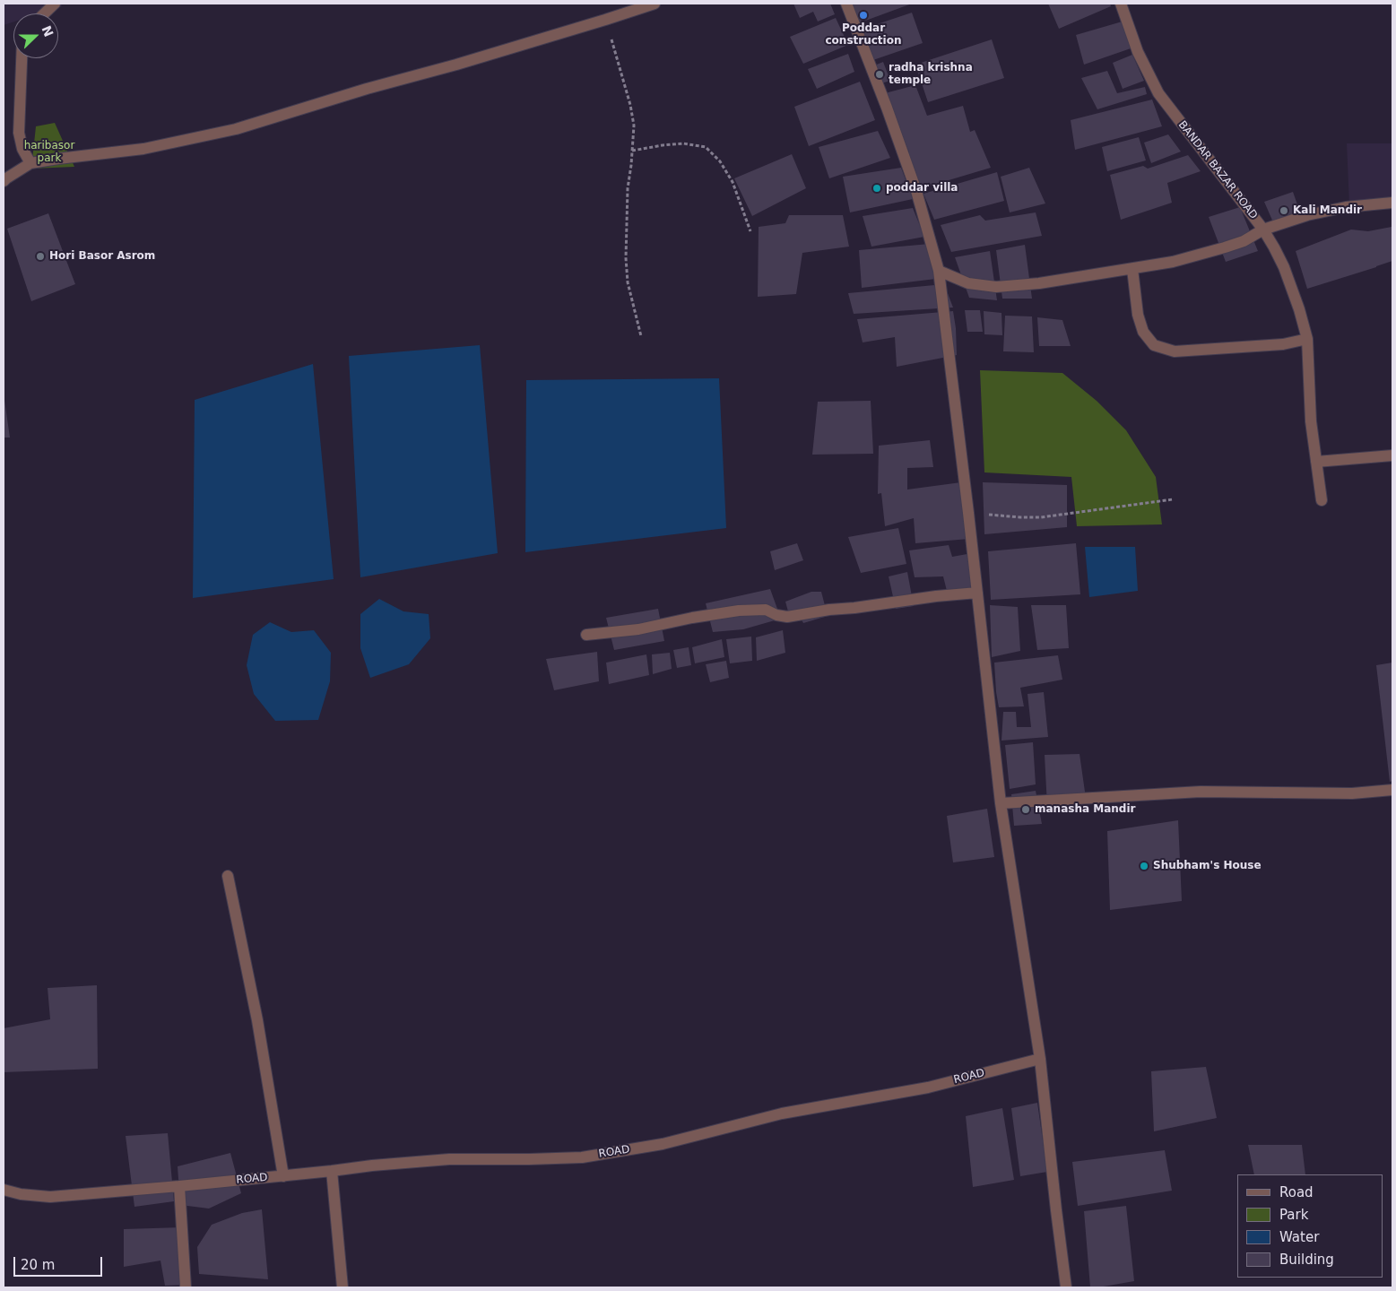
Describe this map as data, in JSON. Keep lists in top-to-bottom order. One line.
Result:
{"streets":{"street":["BANDAR BAZAR ROAD","ROAD"]},"parks":["haribasor park"],"places":["Poddar construction","radha krishna temple","poddar villa","Kali Mandir","Hori Basor Asrom","manasha Mandir","Shubham's House"],"legend":["Road","Park","Water","Building"],"scale_bar":"20 m","north":"right"}
